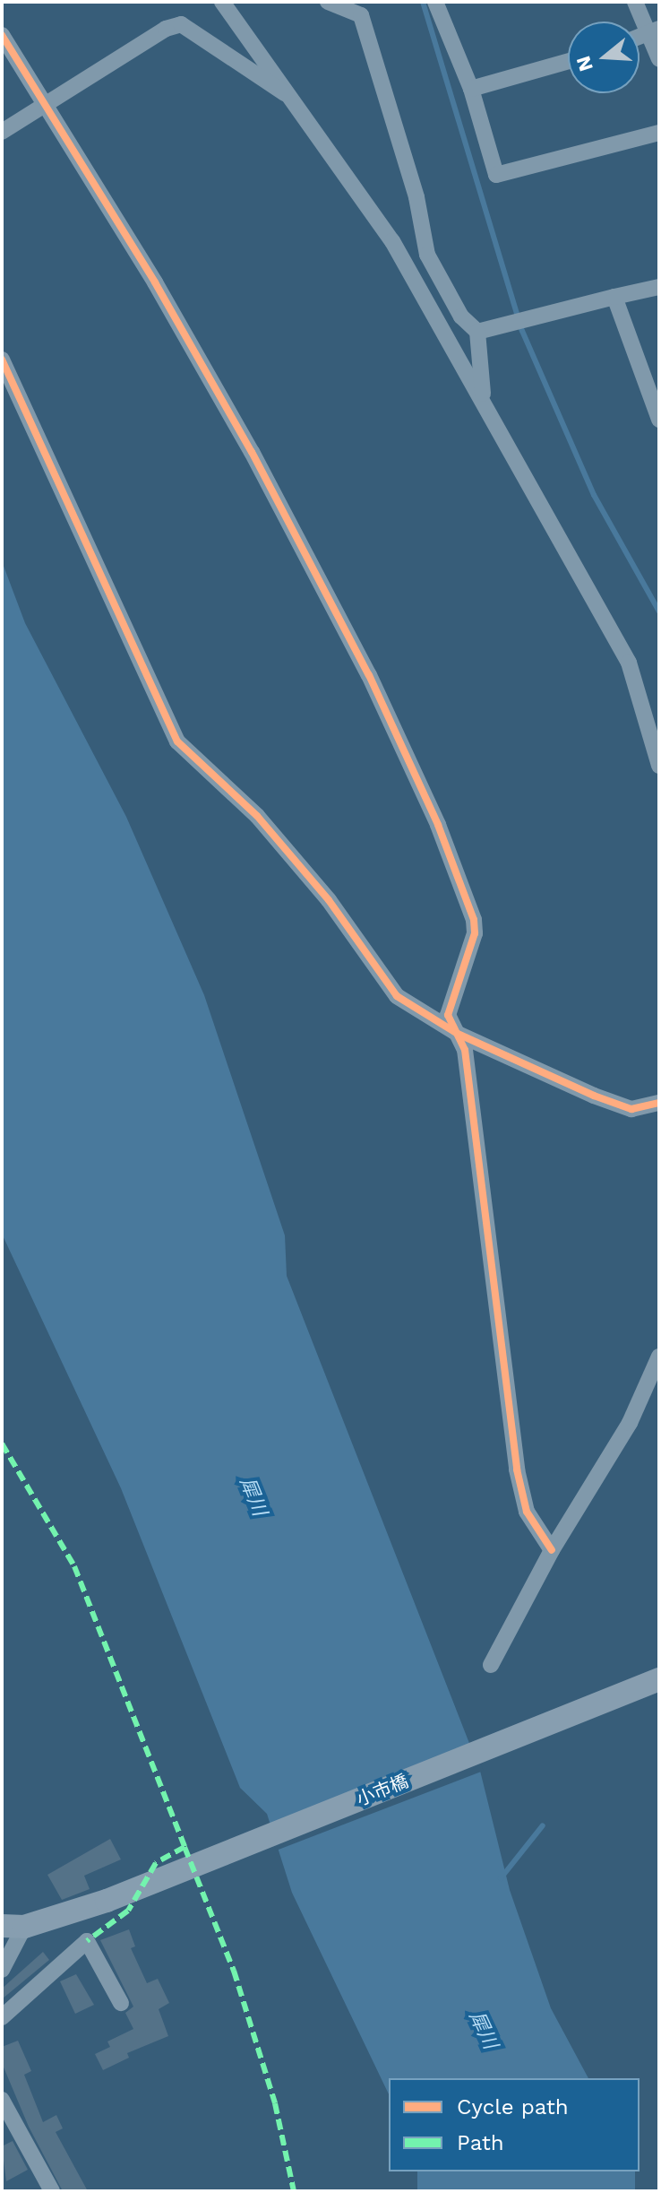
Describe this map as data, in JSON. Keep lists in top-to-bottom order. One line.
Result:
{"streets":{"main road":["小市橋"]},"water":["犀川"],"legend":["Cycle path","Path"],"north":"left"}
